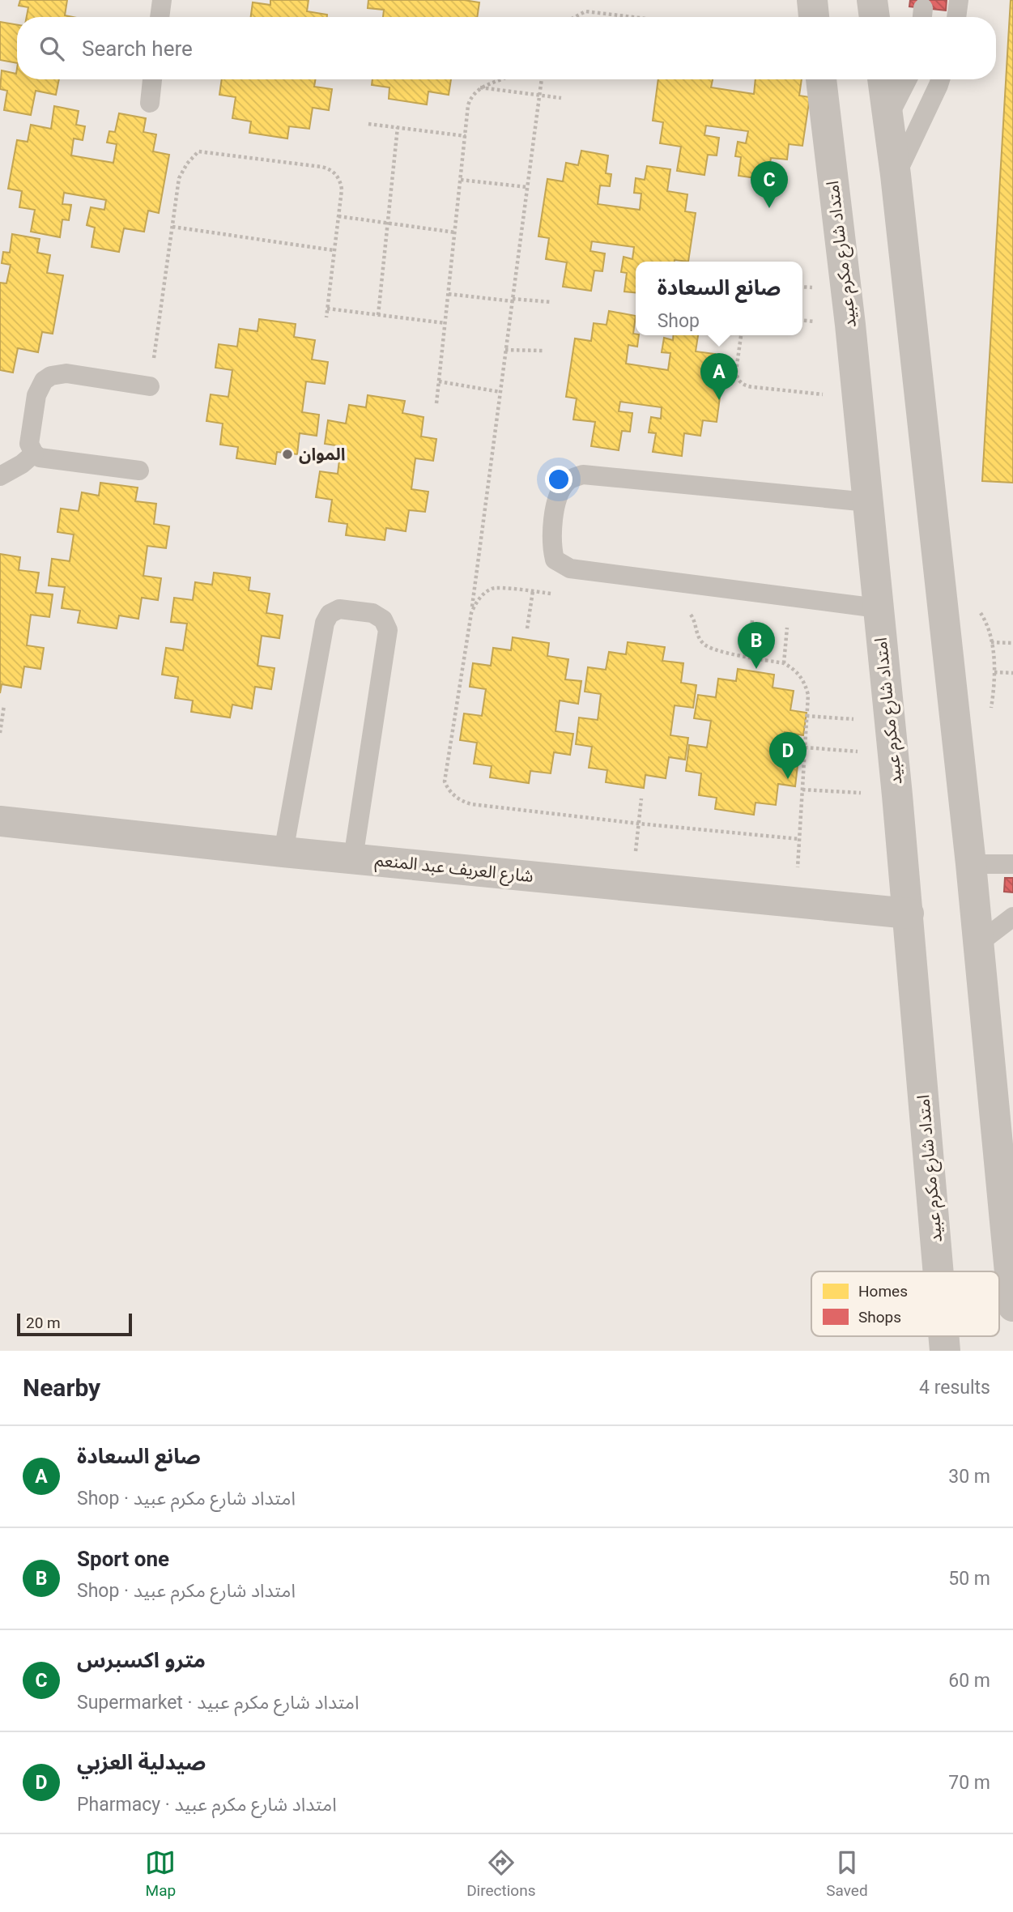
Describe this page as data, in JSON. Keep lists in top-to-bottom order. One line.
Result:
{"streets":{"street":["امتداد شارع مكرم عبيد","شارع العريف عبد المنعم"]},"crossings":[["امتداد شارع مكرم عبيد","شارع العريف عبد المنعم"]],"places":["الموان"],"legend":["Homes","Shops"],"scale_bar":"20 m","page":{"search":"Search here","pins":["C","A","B","D"],"popup":["صانع السعادة","Shop"],"scale":"20 m","heading":["Nearby","4 results"],"list":[{"mark":"A","name":"صانع السعادة","note":"Shop · امتداد شارع مكرم عبيد","value":"30 m"},{"mark":"B","name":"Sport one","note":"Shop · امتداد شارع مكرم عبيد","value":"50 m"},{"mark":"C","name":"مترو اكسبرس","note":"Supermarket · امتداد شارع مكرم عبيد","value":"60 m"},{"mark":"D","name":"صيدلية العزبي","note":"Pharmacy · امتداد شارع مكرم عبيد","value":"70 m"}],"nav":["Map","Directions","Saved"]}}
